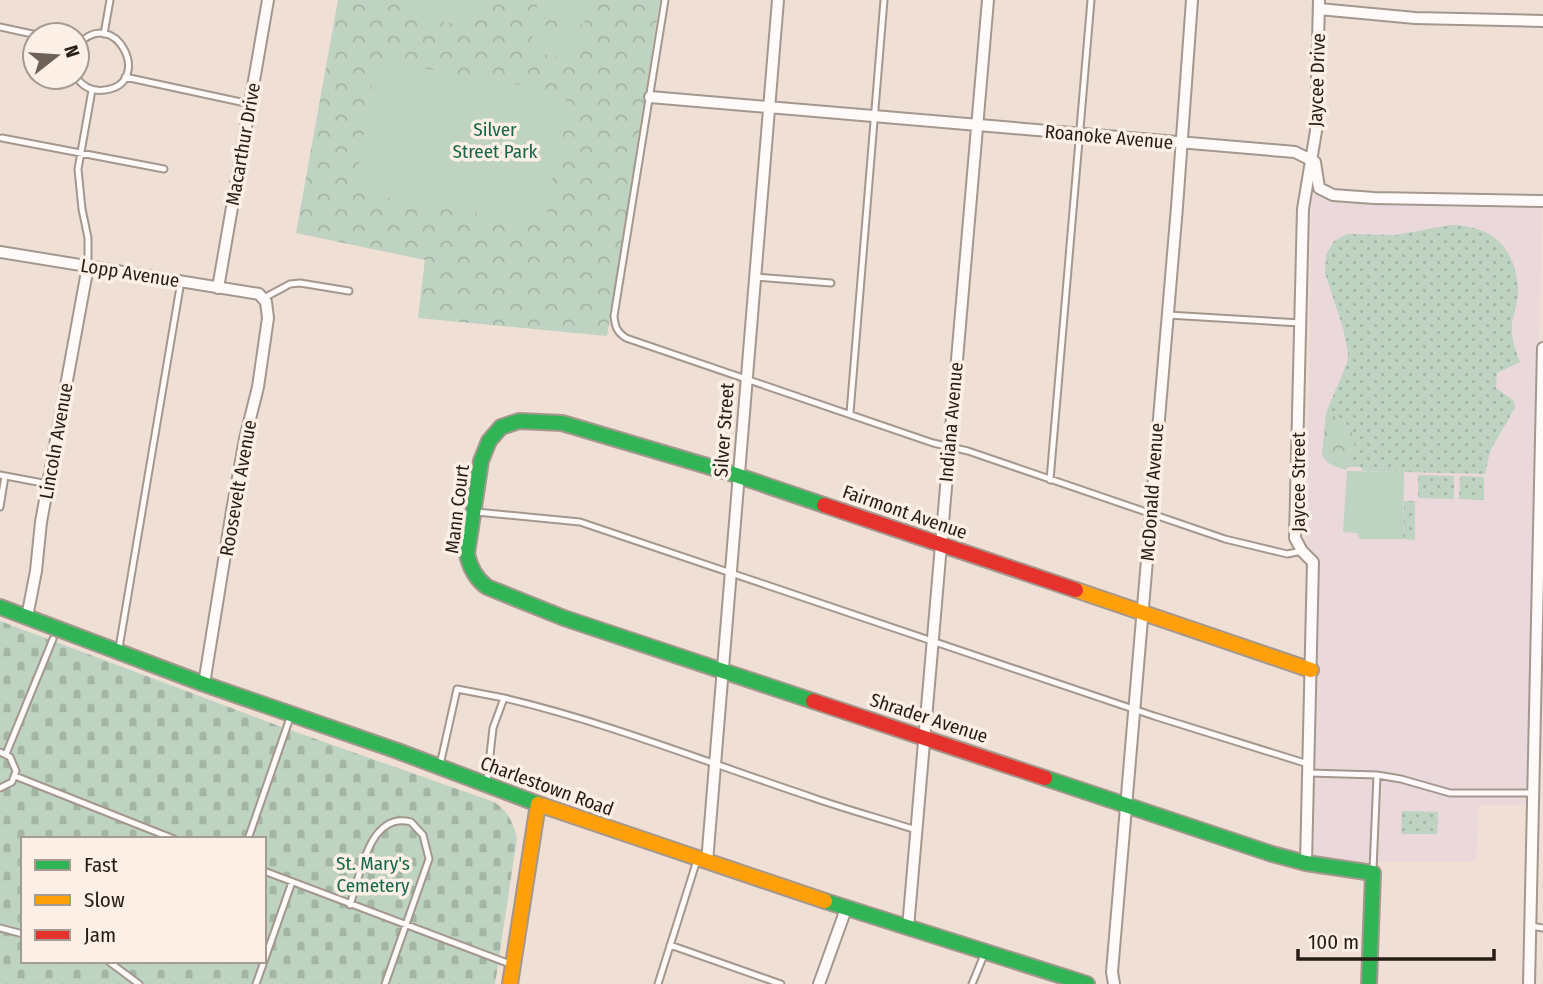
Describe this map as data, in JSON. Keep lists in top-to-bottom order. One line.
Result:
{"streets":{"street":["Jaycee Drive","Roanoke Avenue","Macarthur Drive","Lopp Avenue","Indiana Avenue","Silver Street","Lincoln Avenue","Jaycee Street","Roosevelt Avenue","McDonald Avenue","Mann Court","Fairmont Avenue","Shrader Avenue","Charlestown Road"]},"crossings":[["Jaycee Drive","Roanoke Avenue"],["Jaycee Drive","Jaycee Street"],["Roanoke Avenue","Indiana Avenue"],["Roanoke Avenue","Silver Street"],["Roanoke Avenue","Jaycee Street"],["Roanoke Avenue","McDonald Avenue"],["Macarthur Drive","Lopp Avenue"],["Lopp Avenue","Lincoln Avenue"],["Lopp Avenue","Roosevelt Avenue"],["Indiana Avenue","Fairmont Avenue"],["Indiana Avenue","Shrader Avenue"],["Indiana Avenue","Charlestown Road"],["Silver Street","Fairmont Avenue"],["Silver Street","Shrader Avenue"],["Silver Street","Charlestown Road"],["Lincoln Avenue","Charlestown Road"],["Jaycee Street","Fairmont Avenue"],["Jaycee Street","Shrader Avenue"],["Roosevelt Avenue","Charlestown Road"],["McDonald Avenue","Fairmont Avenue"],["McDonald Avenue","Shrader Avenue"],["Mann Court","Fairmont Avenue"],["Mann Court","Shrader Avenue"]],"parks":["Silver Street Park","St. Mary's Cemetery"],"legend":["Fast","Slow","Jam"],"scale_bar":"100 m","north":"right"}
